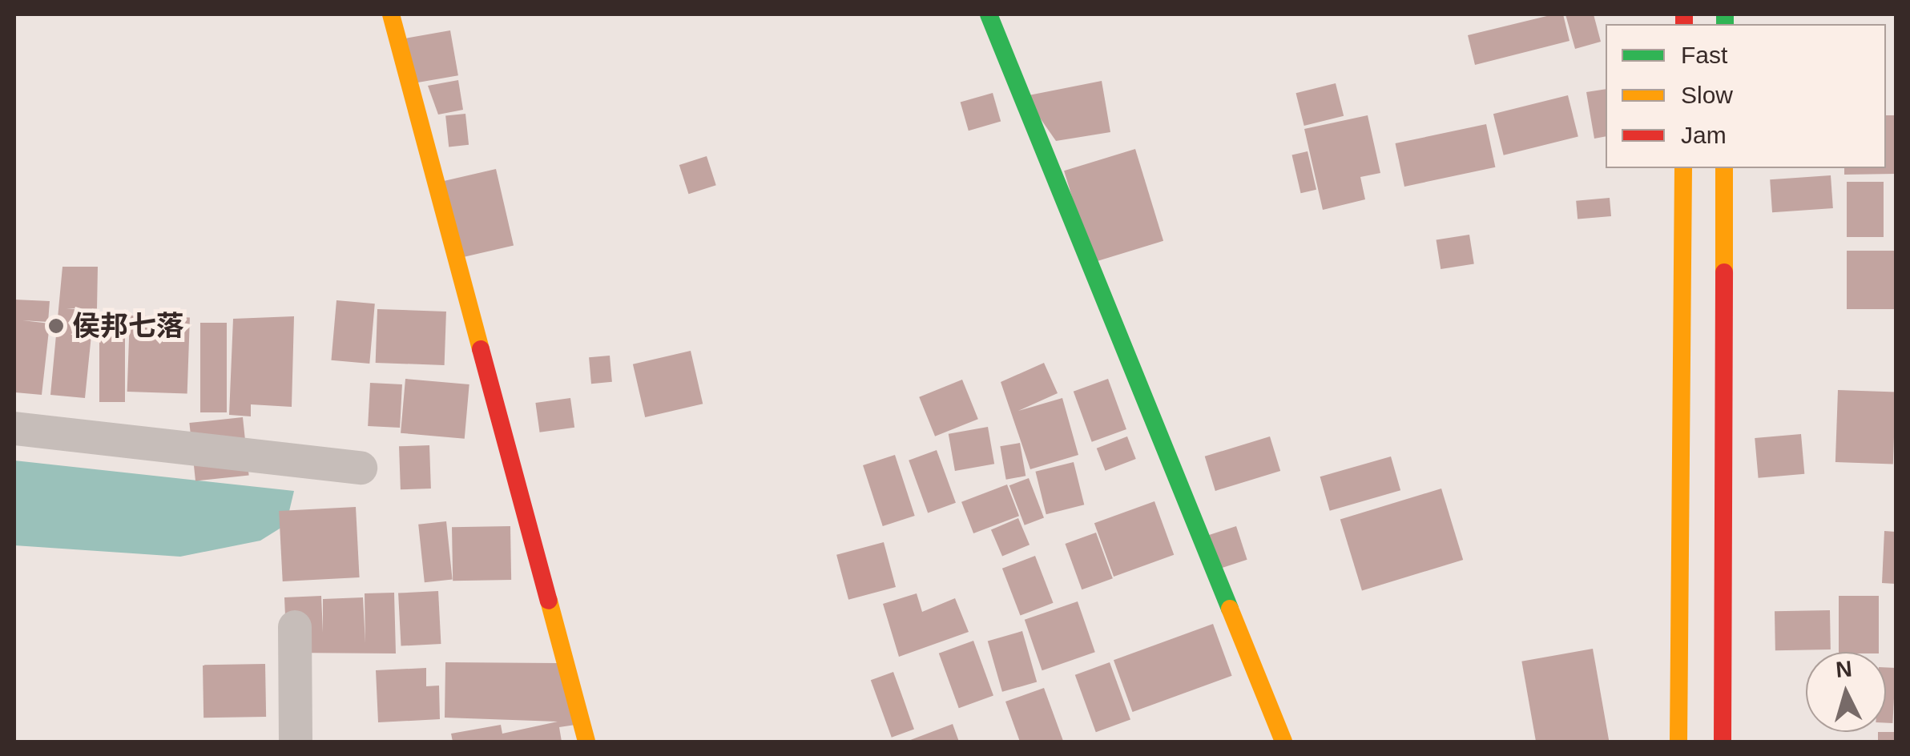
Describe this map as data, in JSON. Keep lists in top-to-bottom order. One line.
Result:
{"places":["侯邦七落"],"legend":["Fast","Slow","Jam"],"north":"top"}
